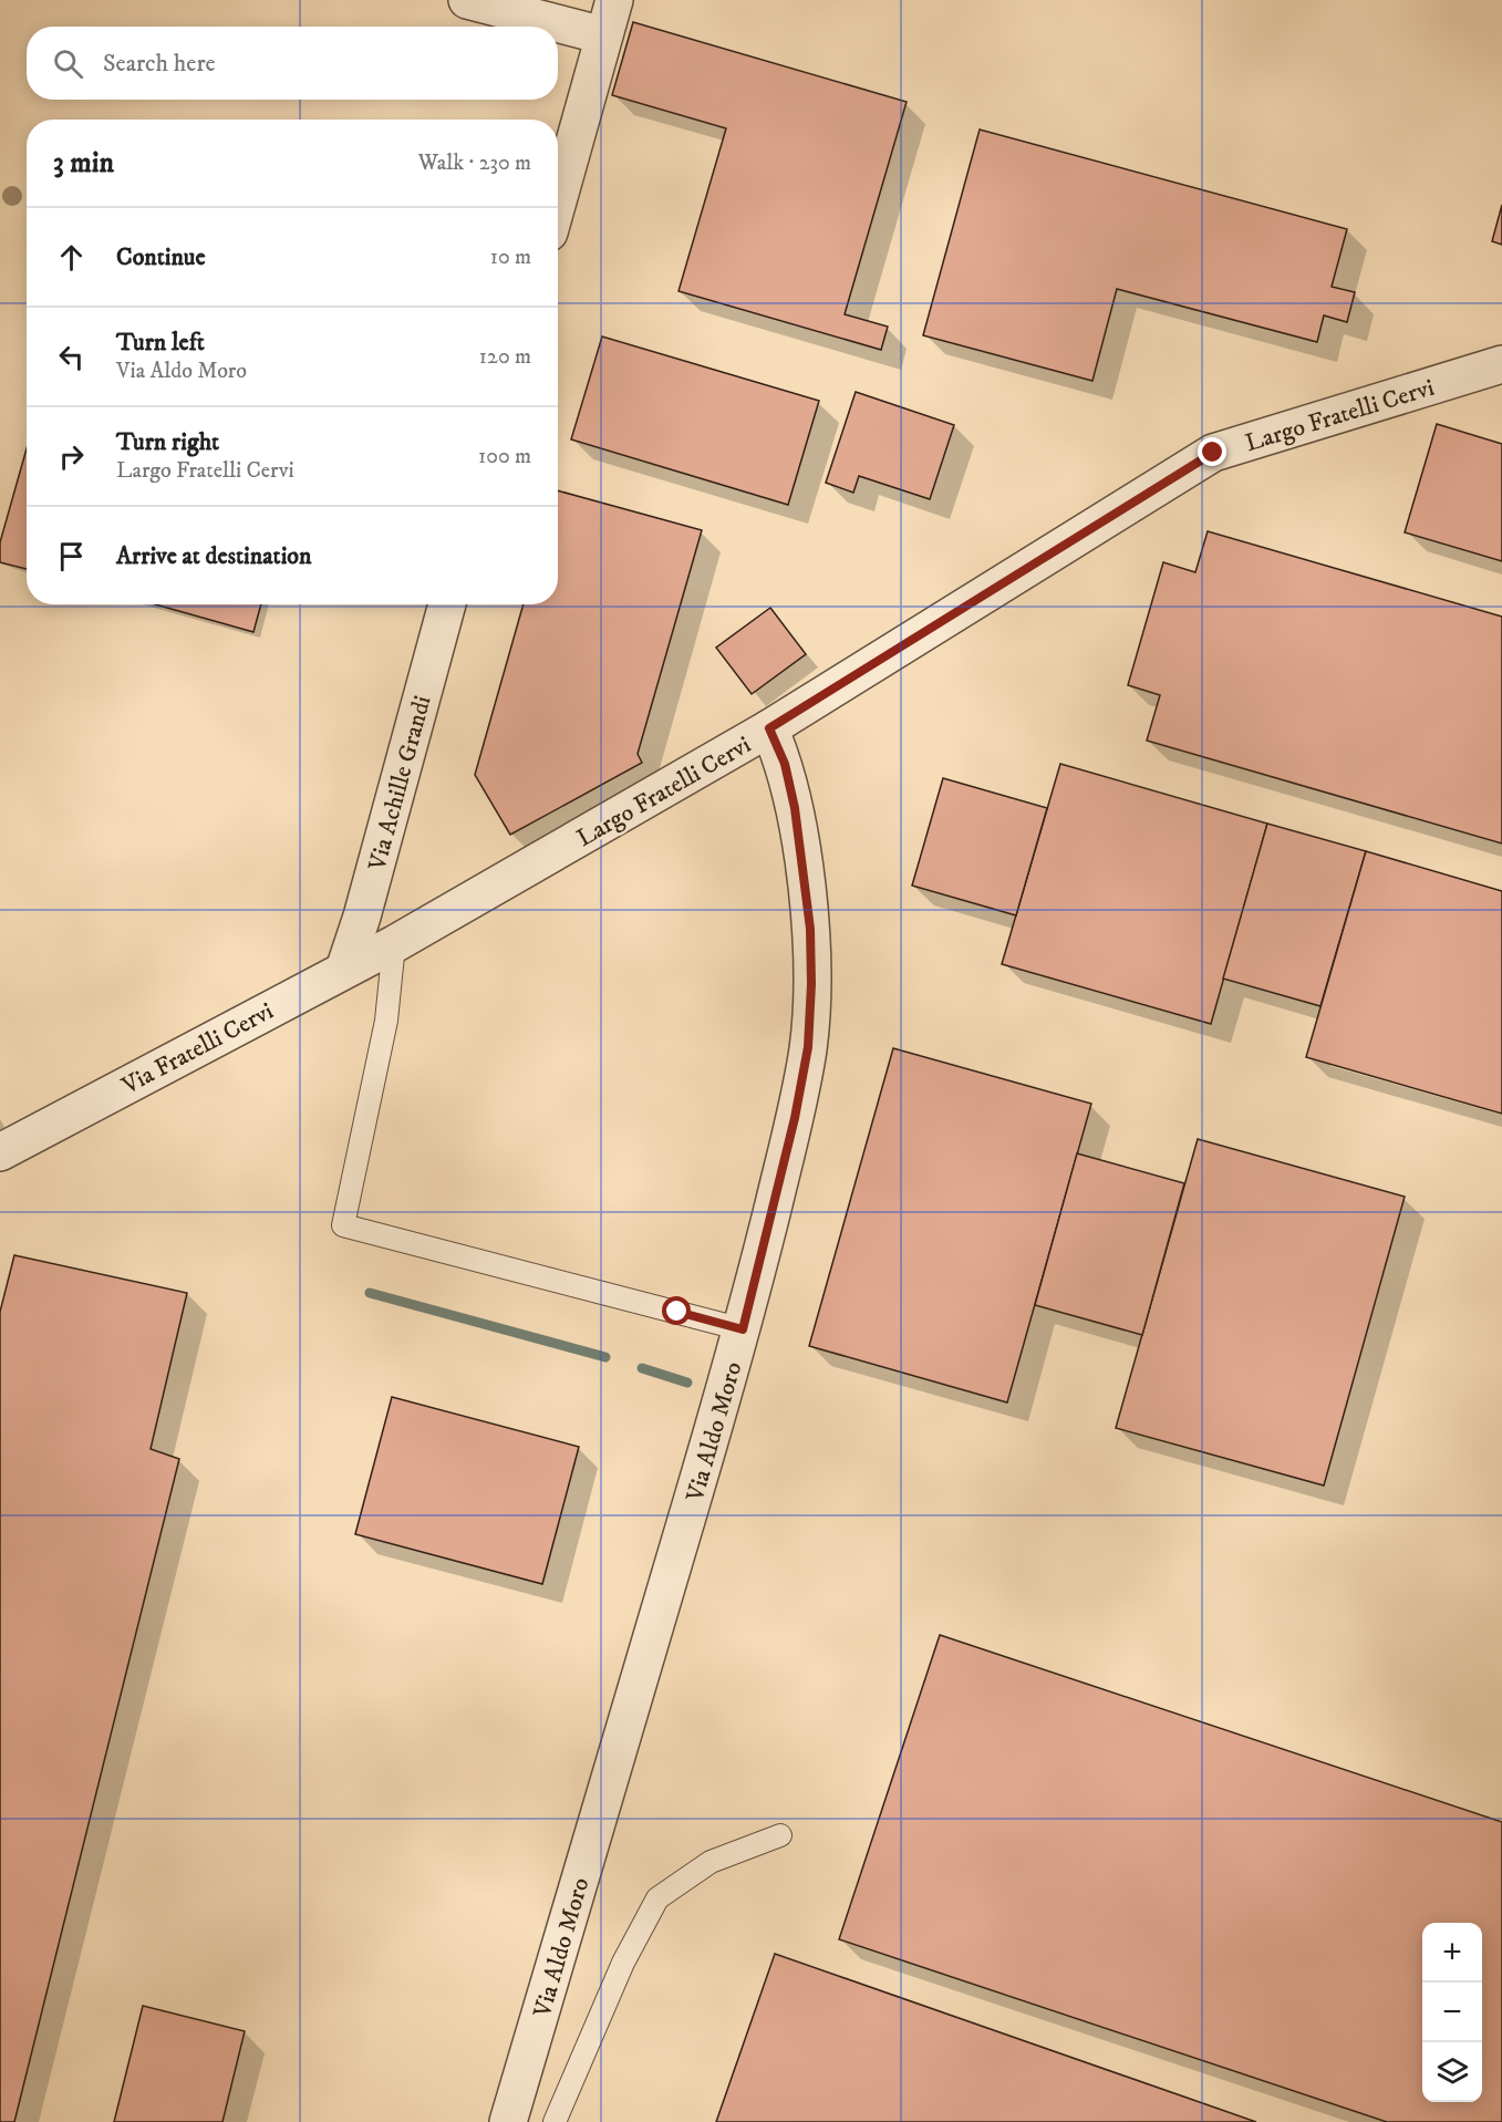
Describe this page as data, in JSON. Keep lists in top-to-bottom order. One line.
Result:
{"streets":{"street":["Largo Fratelli Cervi","Via Achille Grandi","Via Fratelli Cervi","Via Aldo Moro"]},"crossings":[["Largo Fratelli Cervi","Via Fratelli Cervi"],["Largo Fratelli Cervi","Via Aldo Moro"],["Via Achille Grandi","Via Fratelli Cervi"]],"page":{"search":"Search here","heading":["3 min","Walk · 230 m"],"list":[["Continue","10 m"],["Turn left","Via Aldo Moro","120 m"],["Turn right","Largo Fratelli Cervi","100 m"],"Arrive at destination"],"map_buttons":["+","−"]}}
